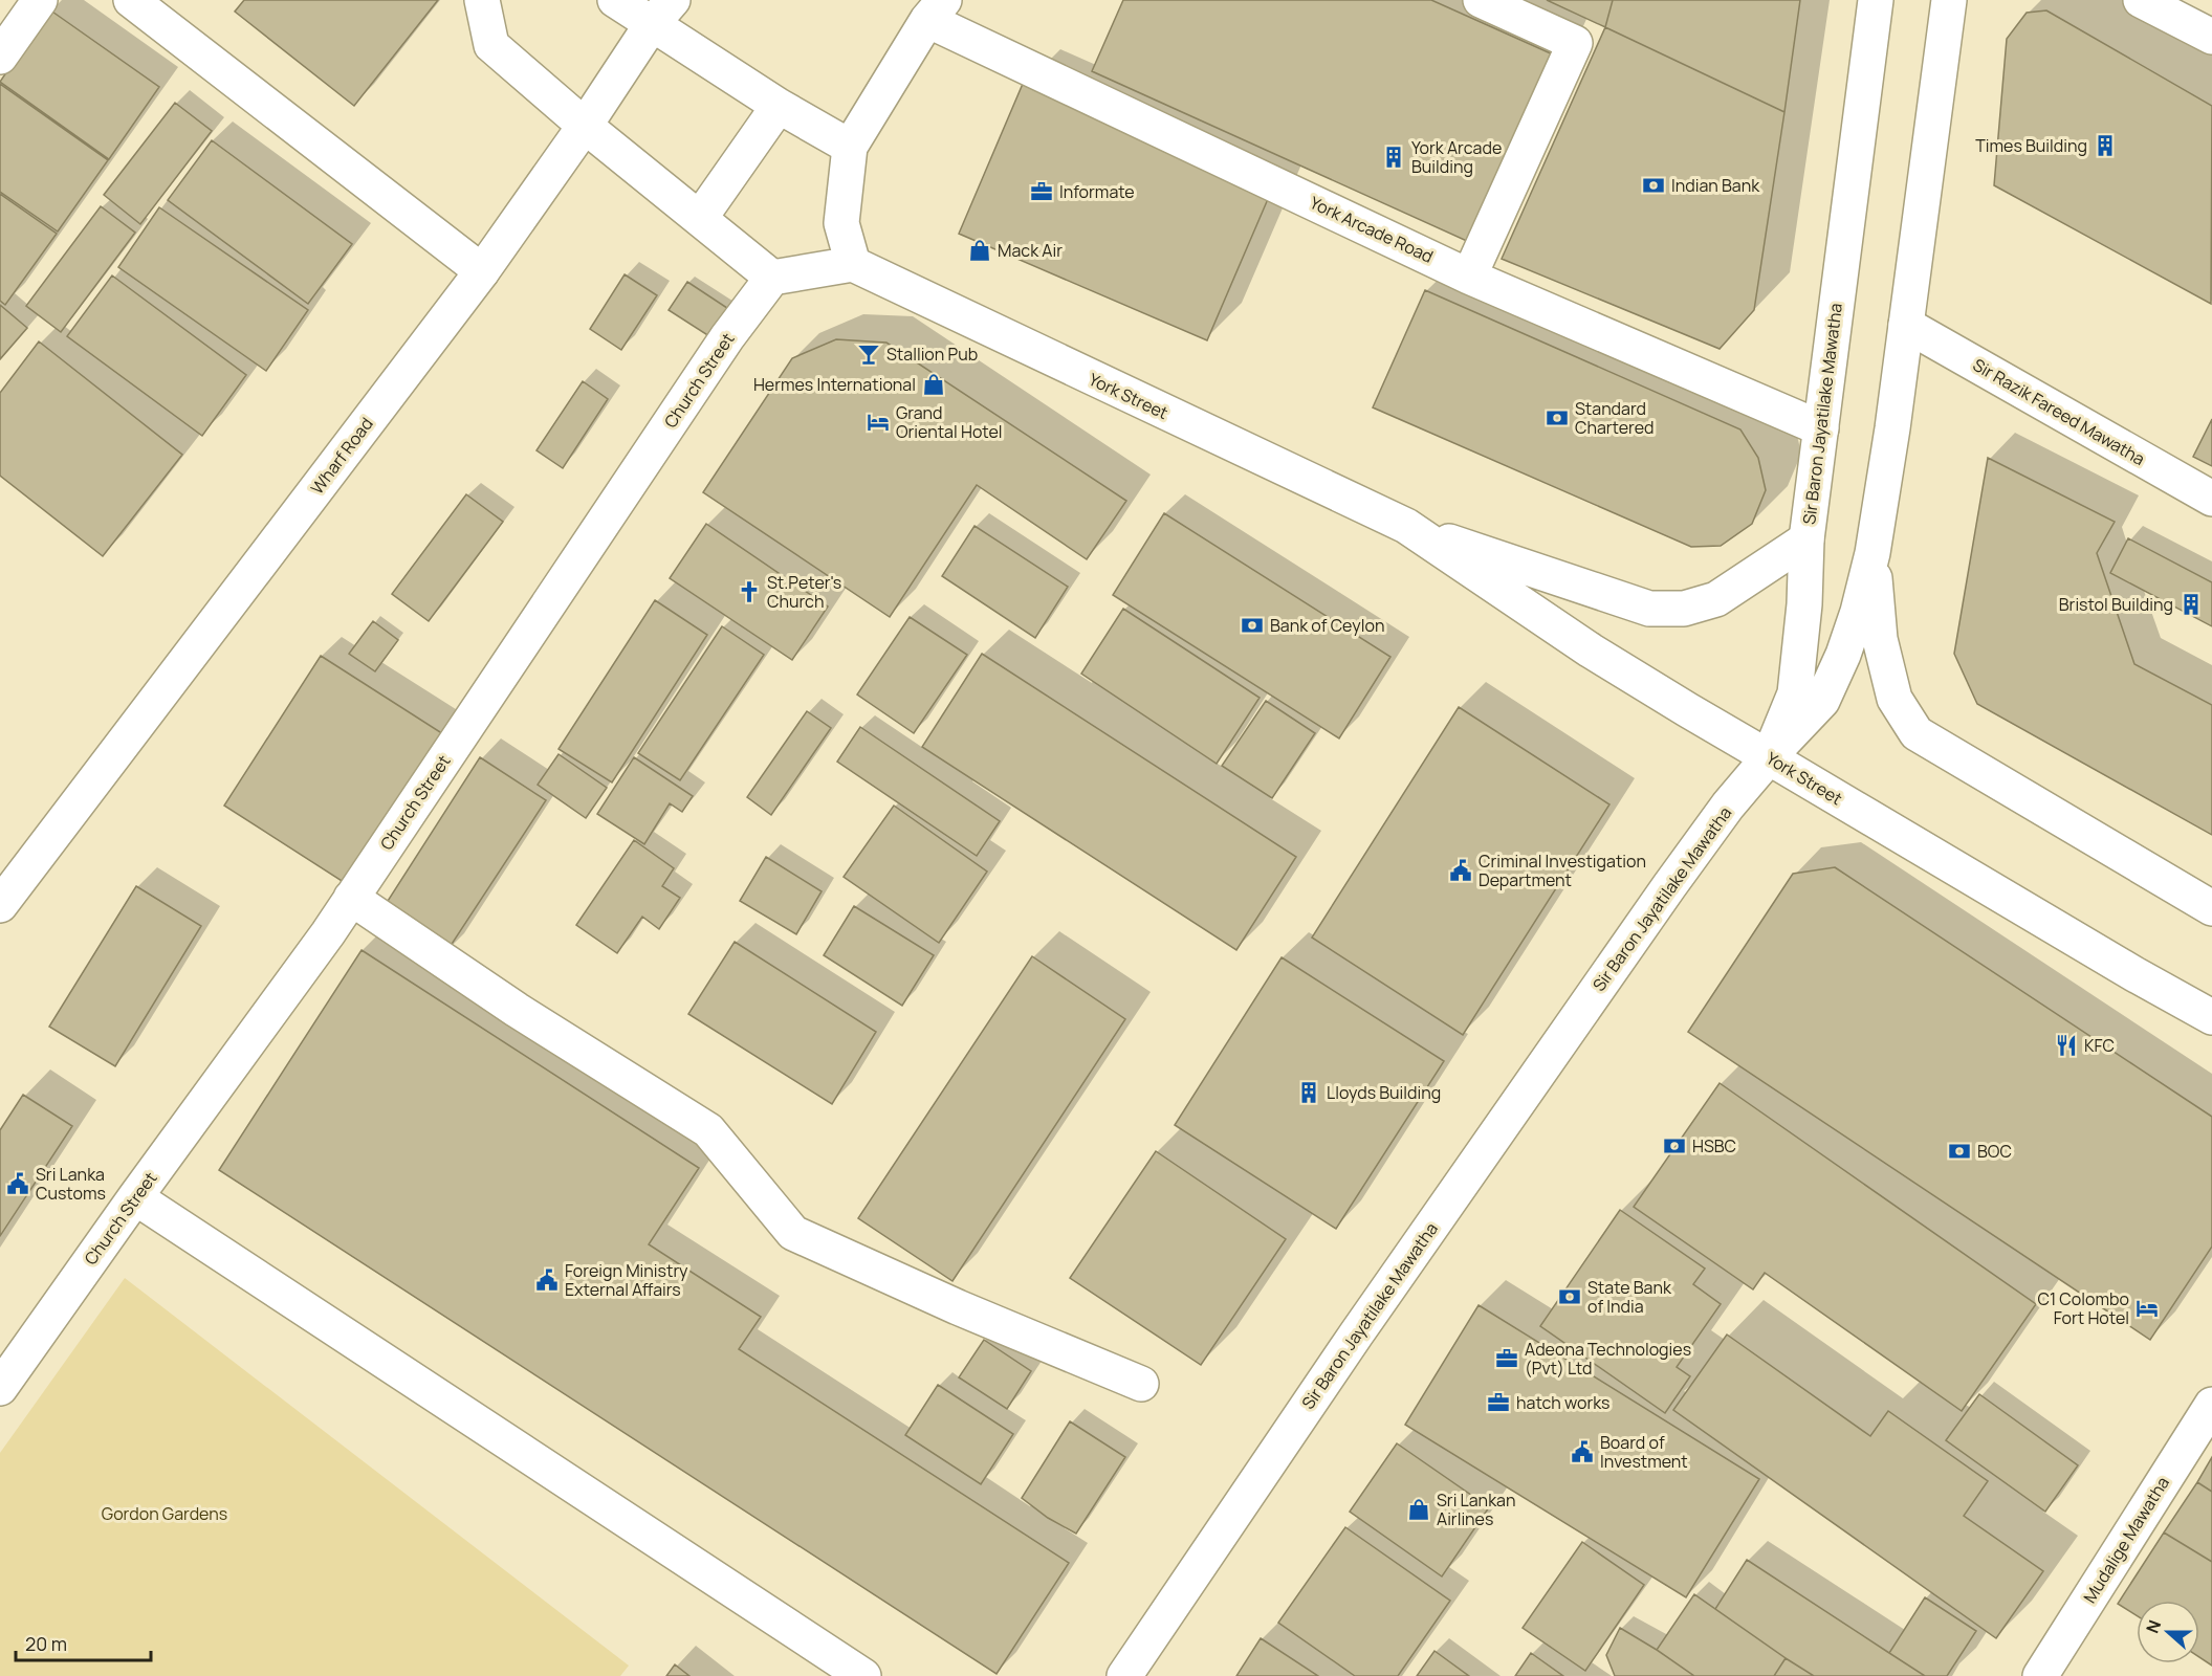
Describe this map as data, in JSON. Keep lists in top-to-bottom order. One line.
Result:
{"streets":{"main road":["York Arcade Road","Church Street","York Street","Sir Razik Fareed Mawatha","Sir Baron Jayatilake Mawatha","Wharf Road","Mudalige Mawatha"]},"crossings":[["York Arcade Road","Sir Baron Jayatilake Mawatha"],["York Street","Sir Baron Jayatilake Mawatha"]],"parks":["Gordon Gardens"],"places":{"building":["Times Building","York Arcade Building","Bristol Building","Lloyds Building"],"bank":["Indian Bank","Standard Chartered","Bank of Ceylon","HSBC","BOC","State Bank of India"],"office":["Informate","Adeona Technologies (Pvt) Ltd","hatch works"],"shop":["Mack Air","Hermes International","Sri Lankan Airlines"],"bar":["Stallion Pub"],"hotel":["Grand Oriental Hotel","C1 Colombo Fort Hotel"],"church":["St.Peter's Church"],"public building":["Criminal Investigation Department","Sri Lanka Customs","Foreign Ministry External Affairs","Board of Investment"],"restaurant":["KFC"]},"scale_bar":"20 m","north":"left"}
